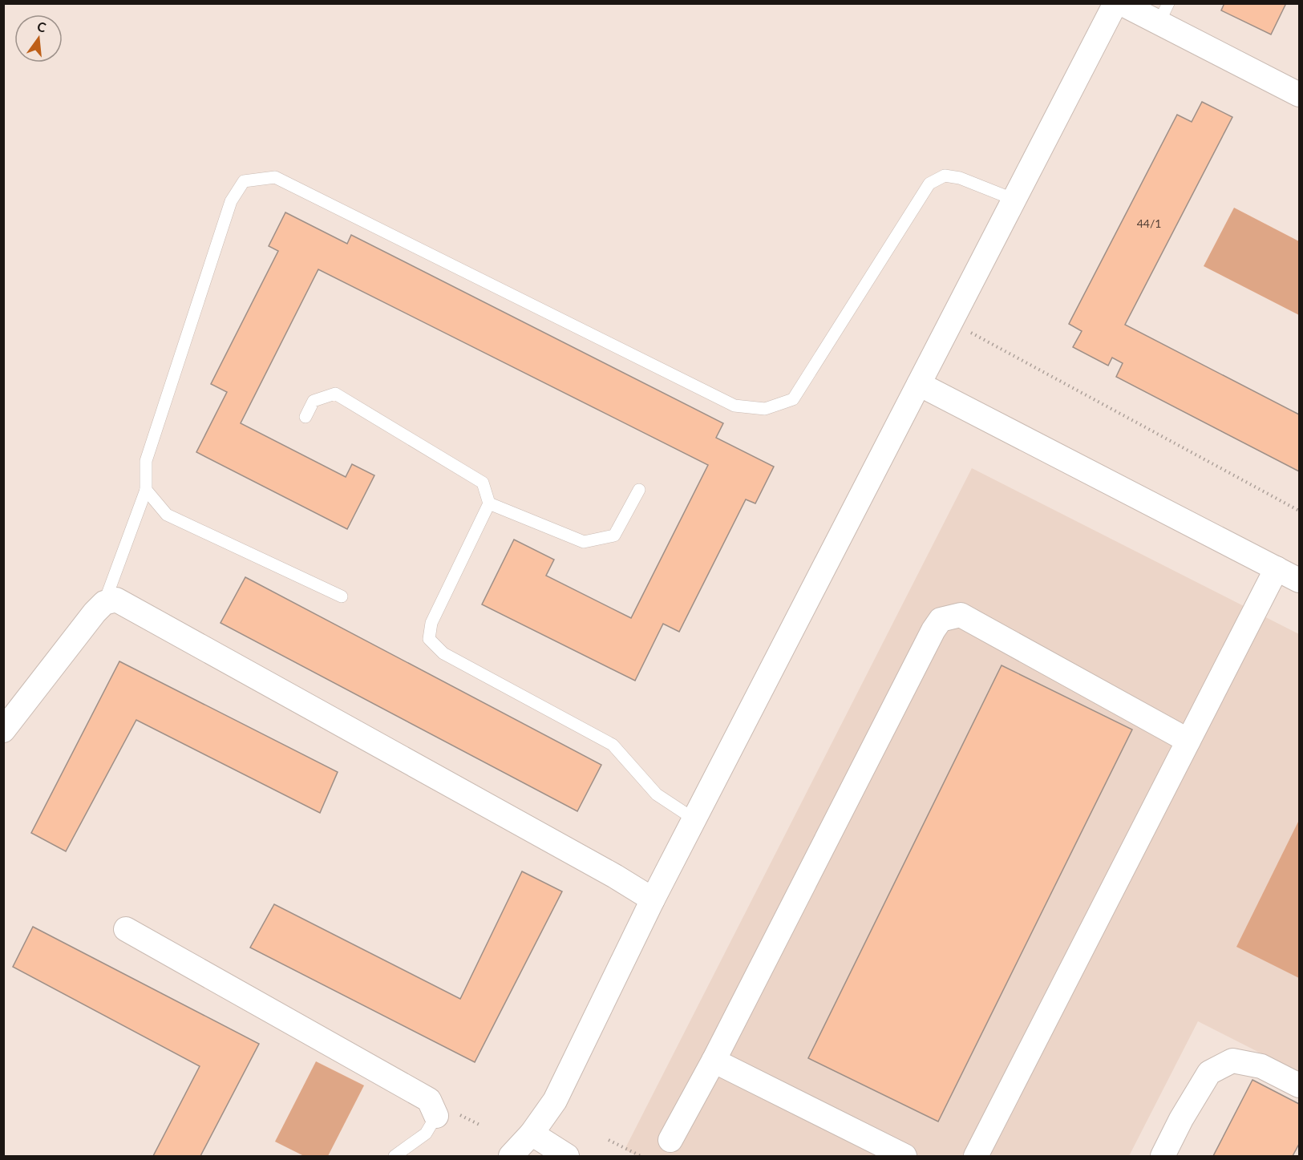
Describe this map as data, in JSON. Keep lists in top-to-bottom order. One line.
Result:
{"house_numbers":["44/1"],"north":"top"}
